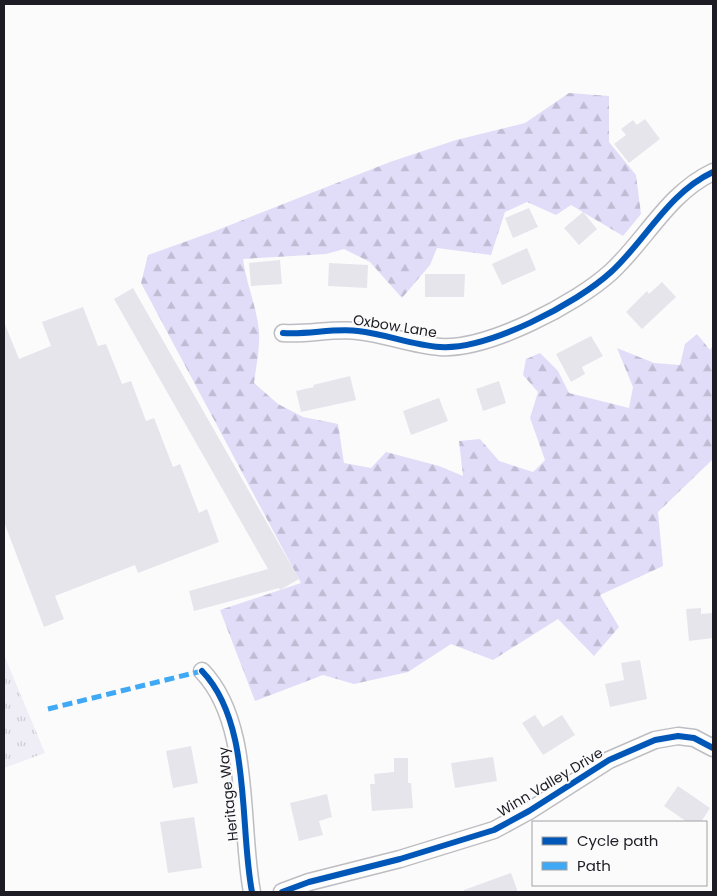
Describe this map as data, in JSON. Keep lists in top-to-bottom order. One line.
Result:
{"streets":{"street":["Oxbow Lane","Winn Valley Drive","Heritage Way"]},"legend":["Cycle path","Path"]}
